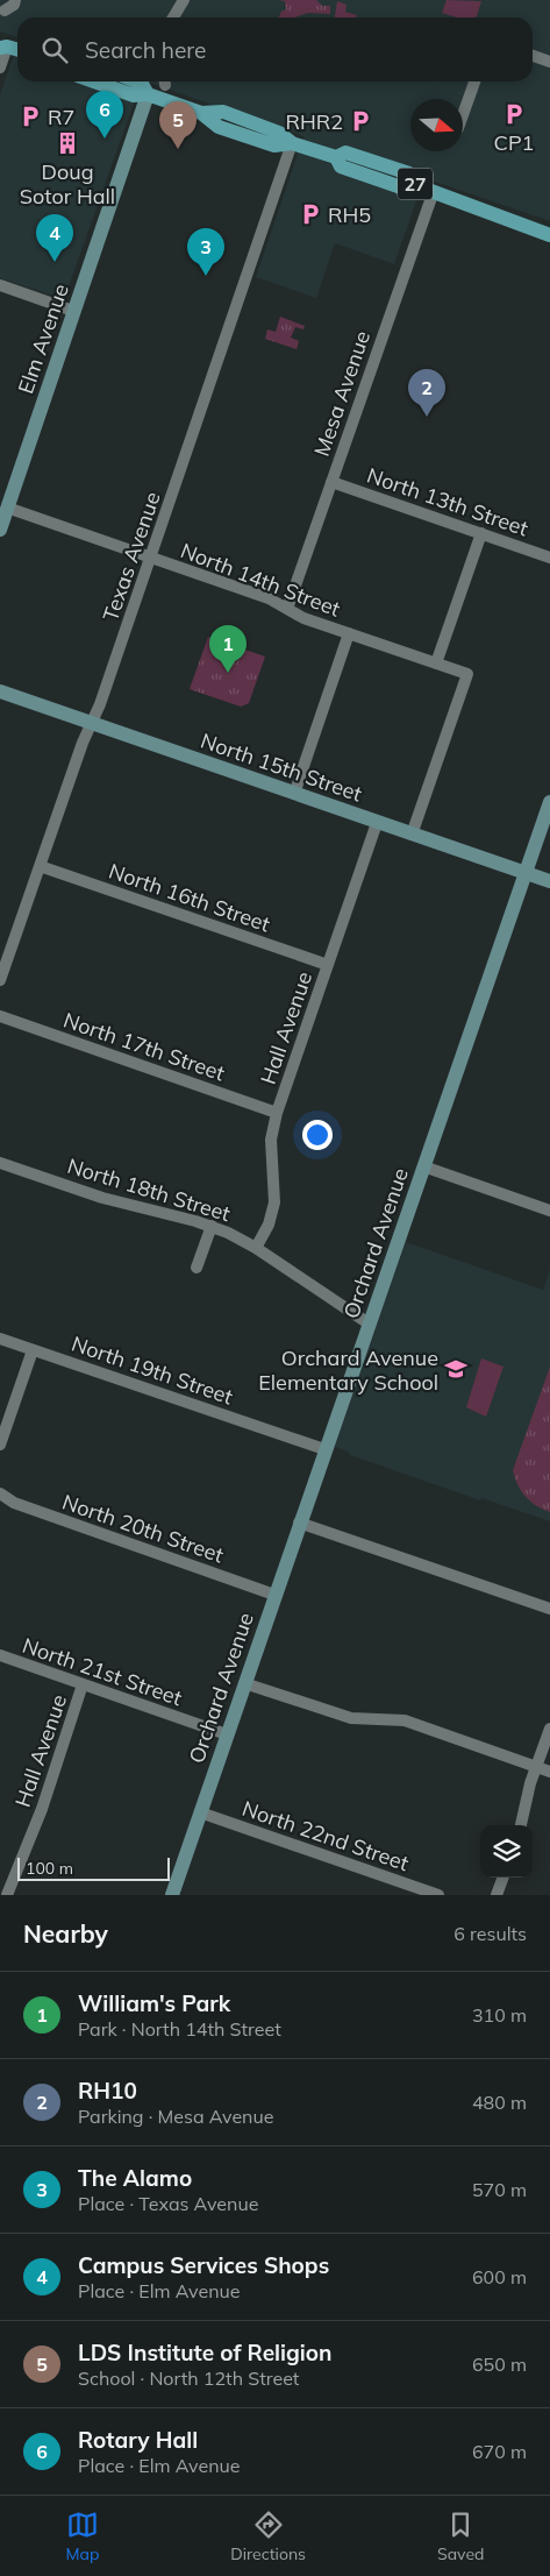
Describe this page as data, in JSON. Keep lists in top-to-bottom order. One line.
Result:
{"streets":{"main road":["27"],"street":["Elm Avenue","Mesa Avenue","North 13th Street","Texas Avenue","North 14th Street","North 15th Street","North 16th Street","Hall Avenue","North 17th Street","North 18th Street","Orchard Avenue","North 19th Street","North 20th Street","North 21st Street","North 22nd Street"]},"crossings":[["27","Elm Avenue"],["27","Mesa Avenue"],["27","Texas Avenue"],["Elm Avenue","North 14th Street"],["Mesa Avenue","North 13th Street"],["Mesa Avenue","North 14th Street"],["Texas Avenue","North 14th Street"],["Texas Avenue","North 15th Street"],["Texas Avenue","North 16th Street"],["North 14th Street","North 15th Street"],["North 15th Street","Hall Avenue"],["North 15th Street","Orchard Avenue"],["North 16th Street","Hall Avenue"],["Hall Avenue","North 17th Street"],["Hall Avenue","North 18th Street"],["Hall Avenue","North 21st Street"],["North 18th Street","Orchard Avenue"],["Orchard Avenue","North 19th Street"],["Orchard Avenue","North 20th Street"],["Orchard Avenue","North 21st Street"],["Orchard Avenue","North 22nd Street"]],"places":{"parking":["CP1","R7","RHR2","RH5"],"building":["Doug Sotor Hall"],"school or university":["Orchard Avenue Elementary School"]},"scale_bar":"100 m","north":"right","page":{"search":"Search here","pins":["6","5","4","3","2","1"],"scale":"100 m","heading":["Nearby","6 results"],"list":[{"mark":"1","name":"William's Park","note":"Park · North 14th Street","value":"310 m"},{"mark":"2","name":"RH10","note":"Parking · Mesa Avenue","value":"480 m"},{"mark":"3","name":"The Alamo","note":"Place · Texas Avenue","value":"570 m"},{"mark":"4","name":"Campus Services Shops","note":"Place · Elm Avenue","value":"600 m"},{"mark":"5","name":"LDS Institute of Religion","note":"School · North 12th Street","value":"650 m"},{"mark":"6","name":"Rotary Hall","note":"Place · Elm Avenue","value":"670 m"}],"nav":["Map","Directions","Saved"]}}
